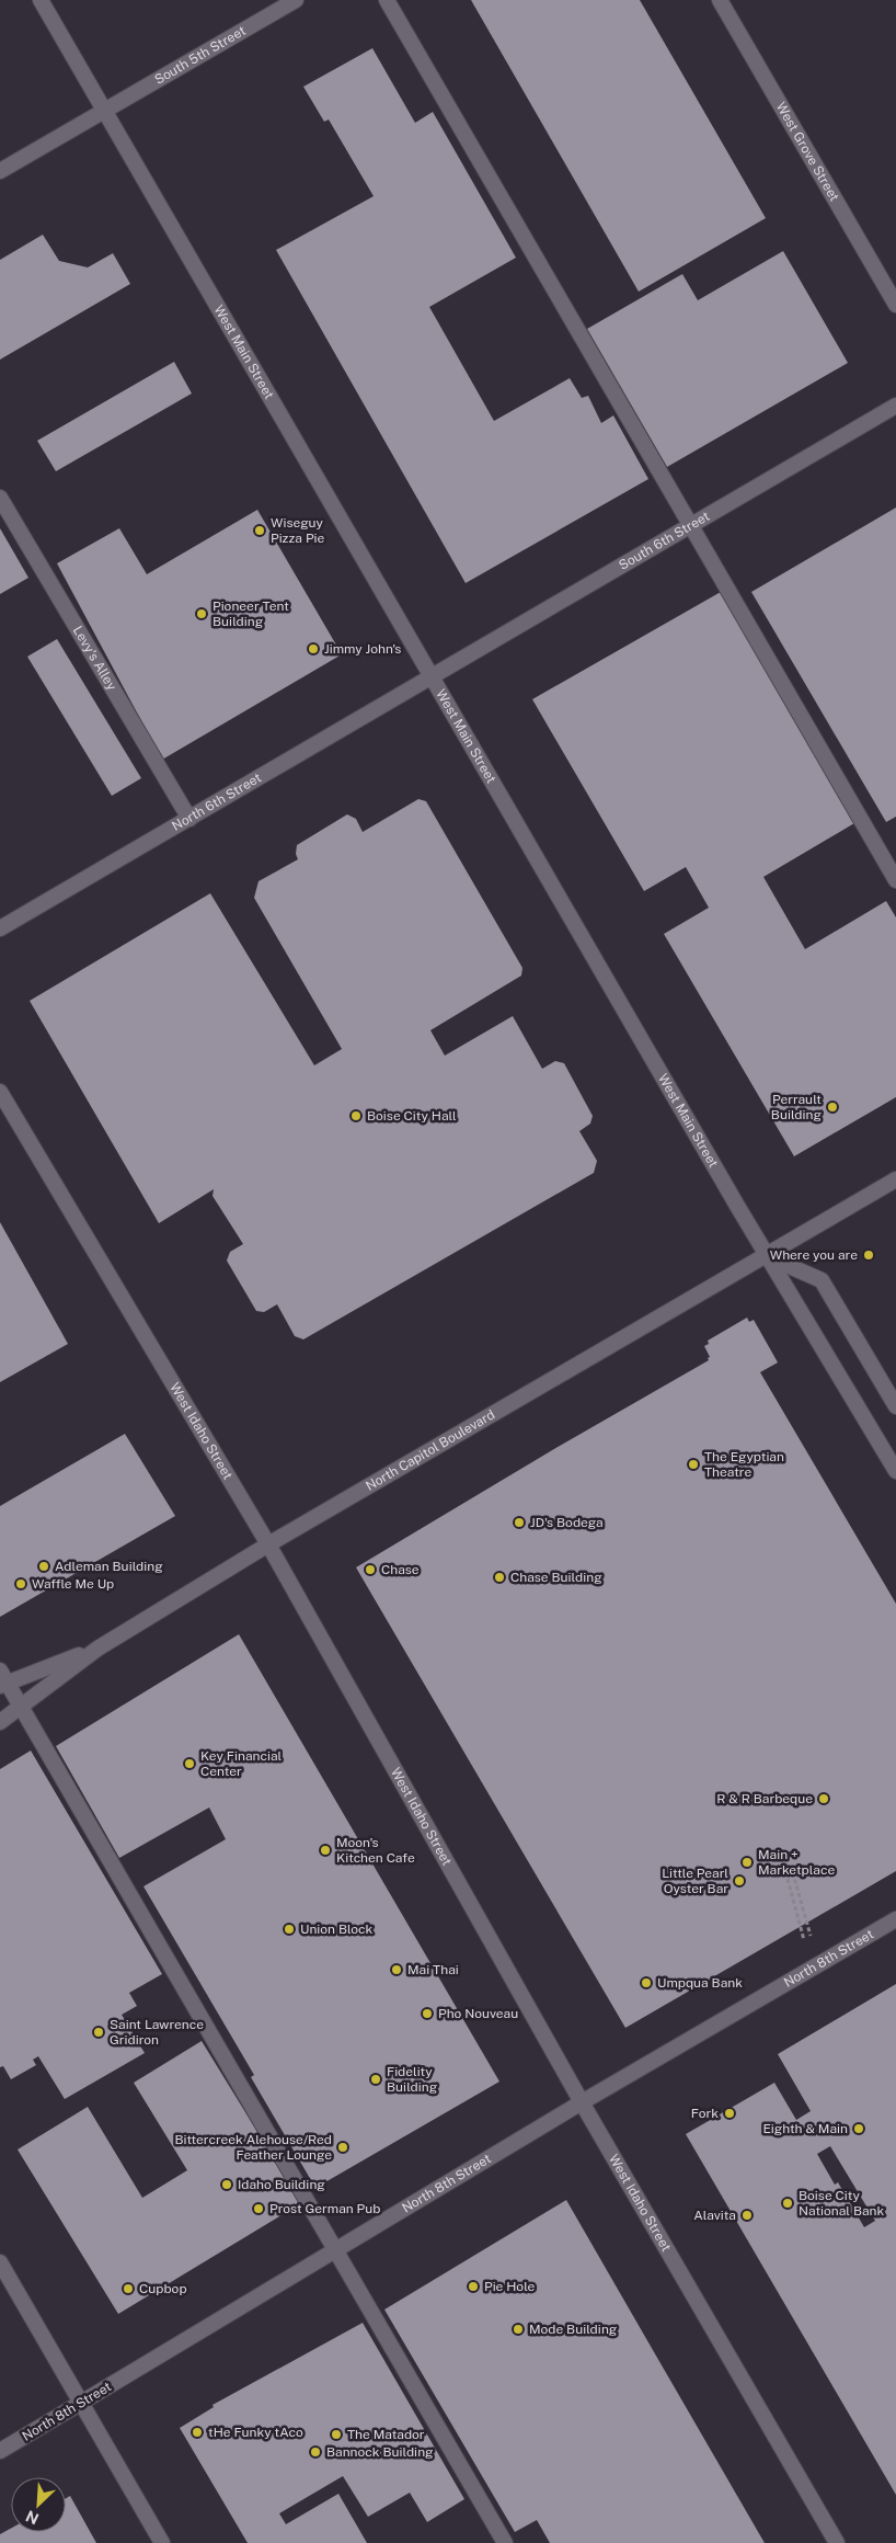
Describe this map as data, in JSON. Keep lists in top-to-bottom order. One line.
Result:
{"streets":{"main road":["South 5th Street","West Grove Street","West Main Street","South 6th Street","Levy's Alley","North 6th Street","West Idaho Street","North Capitol Boulevard","North 8th Street"]},"crossings":[["South 5th Street","West Main Street"],["West Main Street","South 6th Street"],["West Main Street","North 6th Street"],["West Main Street","North Capitol Boulevard"],["South 6th Street","North 6th Street"],["Levy's Alley","North 6th Street"],["West Idaho Street","North Capitol Boulevard"],["West Idaho Street","North 8th Street"]],"places":["Wiseguy Pizza Pie","Pioneer Tent Building","Jimmy John's","Perrault Building","Boise City Hall","Where you are","The Egyptian Theatre","JD's Bodega","Adleman Building","Chase","Chase Building","Waffle Me Up","Key Financial Center","R & R Barbeque","Moon's Kitchen Cafe","Main + Marketplace","Little Pearl Oyster Bar","Union Block","Mai Thai","Umpqua Bank","Pho Nouveau","Saint Lawrence Gridiron","Fidelity Building","Fork","Eighth & Main","Bittercreek Alehouse/Red Feather Lounge","Idaho Building","Boise City National Bank","Prost German Pub","Alavita","Pie Hole","Cupbop","Mode Building","tHe Funky tAco","The Matador","Bannock Building"],"north":"bottom left"}
